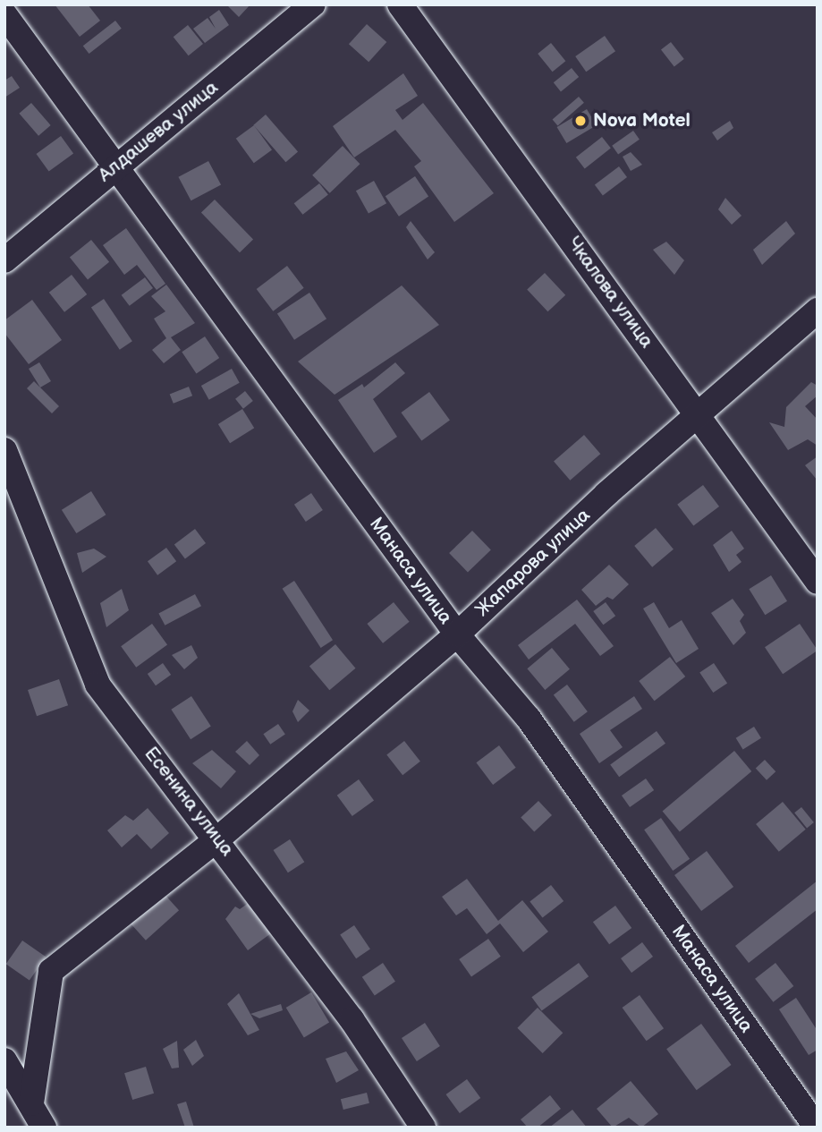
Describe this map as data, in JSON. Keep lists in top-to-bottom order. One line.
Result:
{"streets":{"street":["Алдашева улица","Чкалова улица","Жапарова улица","Манаса улица","Есенина улица"]},"crossings":[["Алдашева улица","Манаса улица"],["Чкалова улица","Жапарова улица"],["Жапарова улица","Манаса улица"],["Жапарова улица","Есенина улица"]],"places":["Nova Motel"]}
